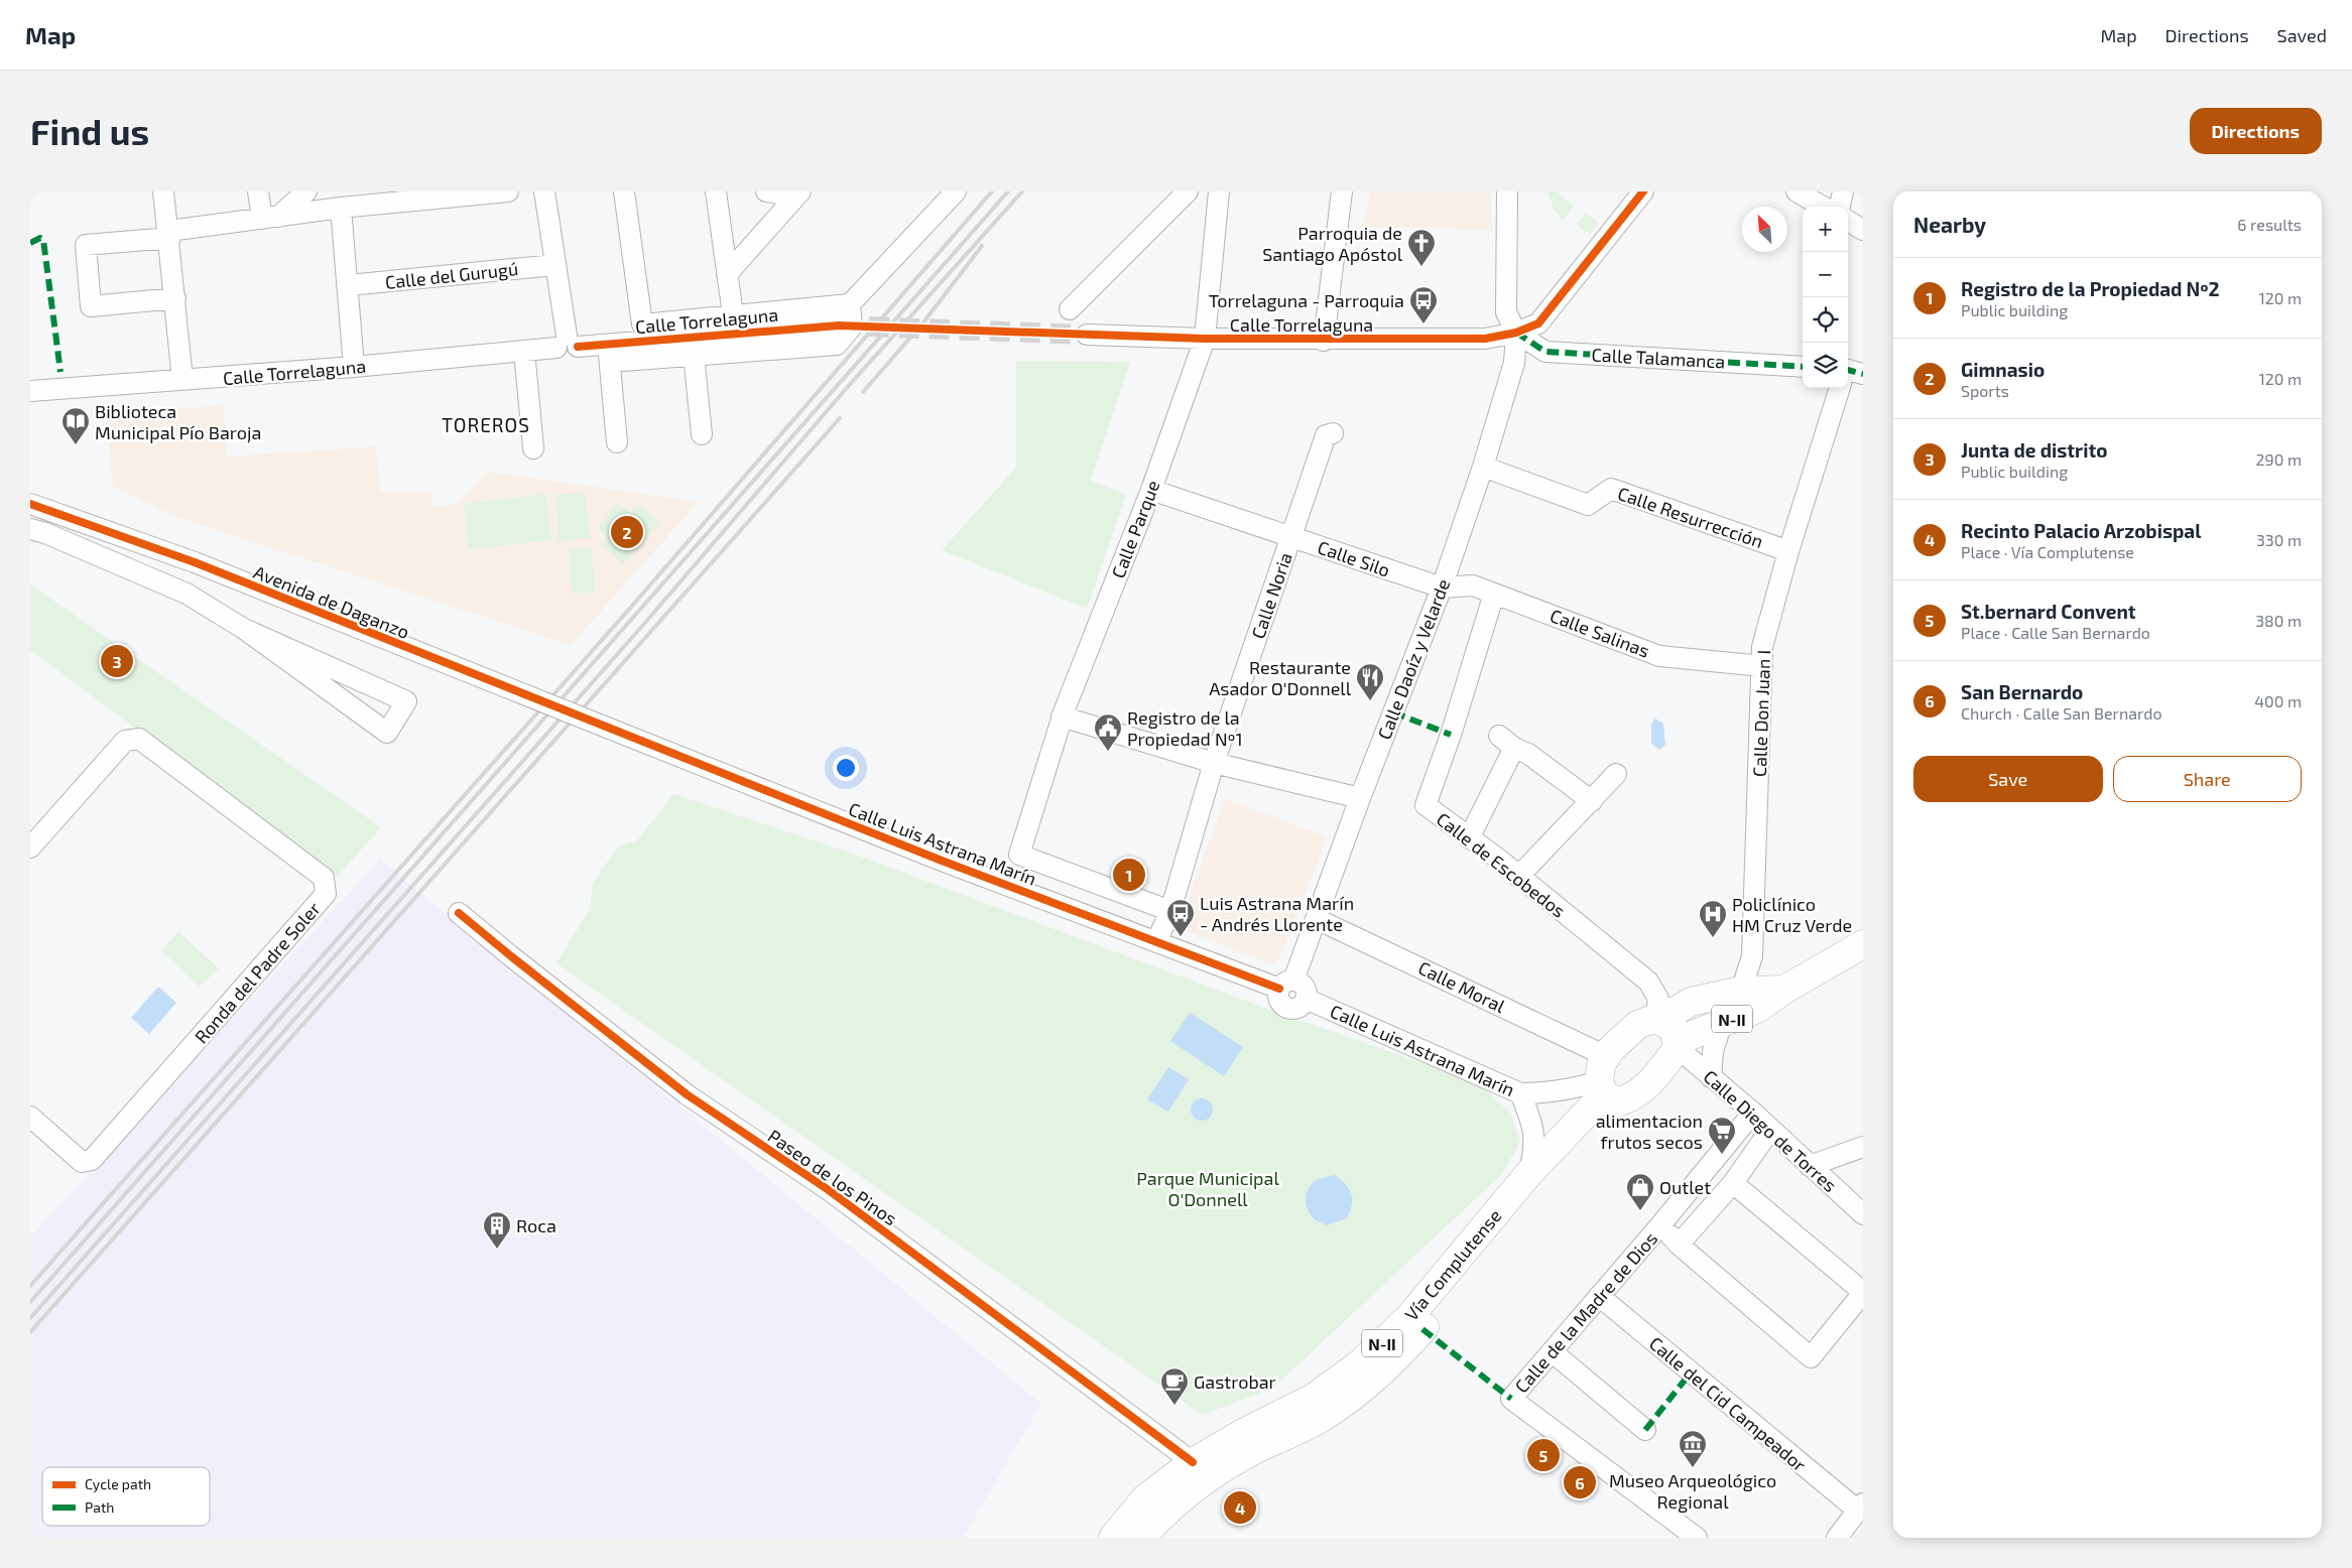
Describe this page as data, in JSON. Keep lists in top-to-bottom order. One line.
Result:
{"streets":{"main road":["N-II","Vía Complutense"],"street":["Calle del Gurugú","Calle Torrelaguna","Calle Talamanca","Calle Resurrección","Calle Parque","Calle Silo","Calle Noria","Avenida de Daganzo","Calle Salinas","Calle Daoíz y Velarde","Calle Don Juan I","Calle Luis Astrana Marín","Calle de Escobedos","Ronda del Padre Soler","Calle Moral","Calle Diego de Torres","Paseo de los Pinos","Calle de la Madre de Dios","Calle del Cid Campeador"]},"crossings":[["Calle Torrelaguna","Calle Talamanca"],["Calle Torrelaguna","Calle Parque"],["Calle Torrelaguna","Calle Daoíz y Velarde"],["Calle Talamanca","Calle Daoíz y Velarde"],["Calle Resurrección","Calle Daoíz y Velarde"],["Calle Resurrección","Calle Don Juan I"],["Calle Parque","Calle Silo"],["Calle Parque","Calle Luis Astrana Marín"],["Calle Silo","Calle Noria"],["Calle Silo","Calle Salinas"],["Calle Silo","Calle Daoíz y Velarde"],["Calle Noria","Calle Luis Astrana Marín"],["Avenida de Daganzo","Calle Luis Astrana Marín"],["Calle Salinas","Calle Daoíz y Velarde"],["Calle Salinas","Calle Don Juan I"],["Calle Salinas","Calle de Escobedos"],["Calle Daoíz y Velarde","Calle Luis Astrana Marín"],["Calle Daoíz y Velarde","Calle Moral"],["Calle Don Juan I","N-II"],["Calle Luis Astrana Marín","Calle Moral"],["Calle Luis Astrana Marín","Vía Complutense"],["Calle de Escobedos","N-II"],["Calle Moral","Vía Complutense"],["N-II","Calle Diego de Torres"],["Calle Diego de Torres","Calle de la Madre de Dios"],["Paseo de los Pinos","Vía Complutense"],["Calle de la Madre de Dios","Calle del Cid Campeador"]],"districts":["TOREROS"],"parks":["Parque Municipal O'Donnell"],"places":{"church":["Parroquia de Santiago Apóstol"],"bus stop":["Torrelaguna - Parroquia","Luis Astrana Marín - Andrés Llorente"],"library":["Biblioteca Municipal Pío Baroja"],"restaurant":["Restaurante Asador O'Donnell"],"public building":["Registro de la Propiedad Nº1"],"hospital":["Policlínico HM Cruz Verde"],"supermarket":["alimentacion frutos secos"],"shop":["Outlet"],"building":["Roca"],"cafe":["Gastrobar"],"museum":["Museo Arqueológico Regional"]},"legend":["Cycle path","Path"],"north":"top left","page":{"header":"Map","nav":["Map","Directions","Saved"],"buttons":["Directions",["Save","Share"]],"title":"Find us","heading":["Nearby","6 results"],"map_buttons":["+","−"],"list":[{"mark":"1","name":"Registro de la Propiedad Nº2","note":"Public building","value":"120 m"},{"mark":"2","name":"Gimnasio","note":"Sports","value":"120 m"},{"mark":"3","name":"Junta de distrito","note":"Public building","value":"290 m"},{"mark":"4","name":"Recinto Palacio Arzobispal","note":"Place · Vía Complutense","value":"330 m"},{"mark":"5","name":"St.bernard Convent","note":"Place · Calle San Bernardo","value":"380 m"},{"mark":"6","name":"San Bernardo","note":"Church · Calle San Bernardo","value":"400 m"}],"pins":["2","3","1","5","6","4"]}}
